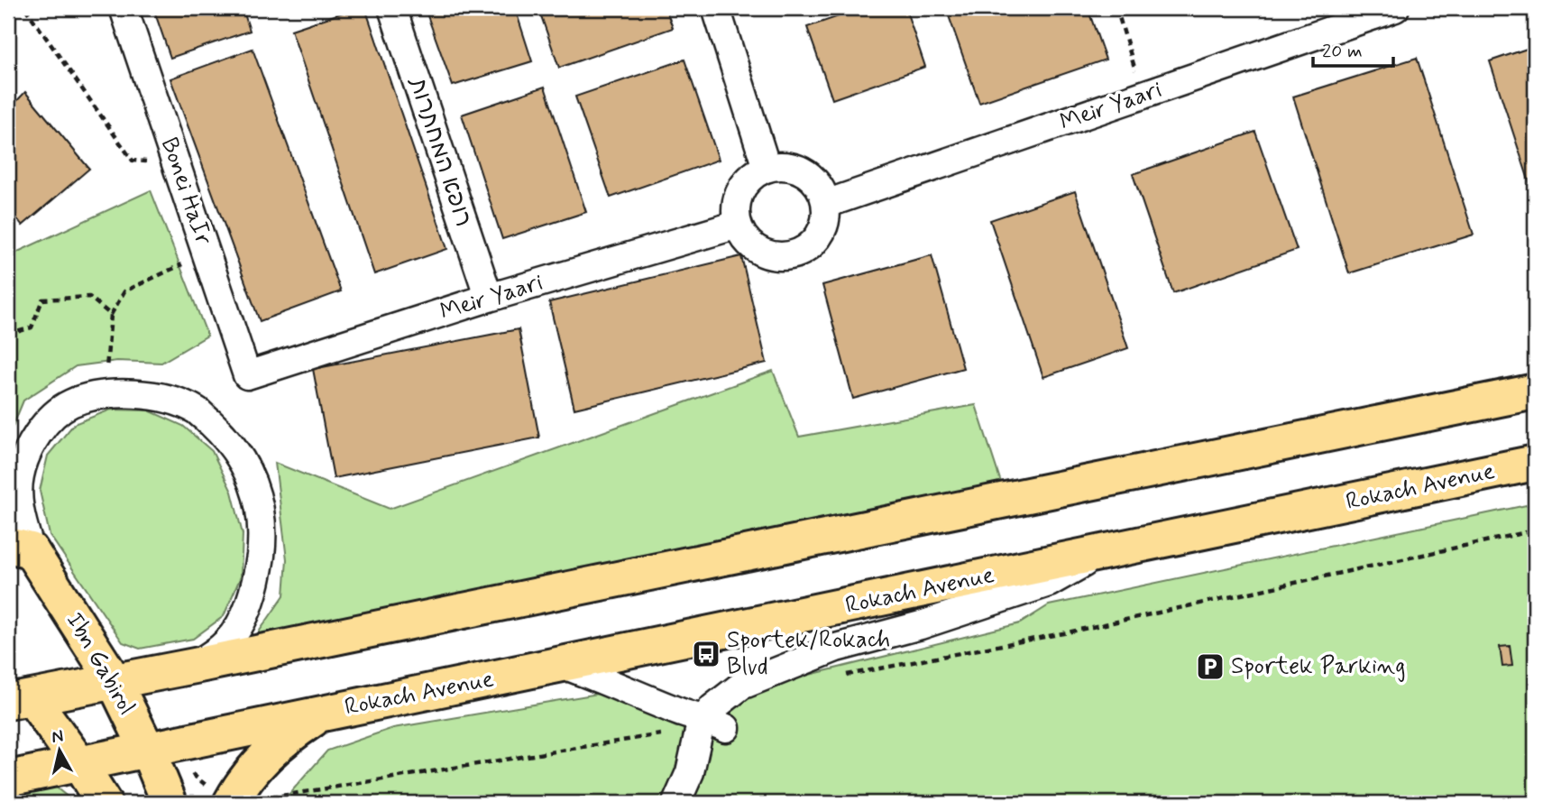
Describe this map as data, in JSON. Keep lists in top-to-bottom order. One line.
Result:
{"streets":{"main road":["Rokach Avenue","Ibn Gabirol"],"street":["Meir Yaari","רופא המחתרות","Bonei HaIr"]},"crossings":[["Meir Yaari","רופא המחתרות"],["Meir Yaari","Bonei HaIr"],["Rokach Avenue","Ibn Gabirol"]],"places":{"bus stop":["Sportek/Rokach Blvd"],"parking":["Sportek Parking"]},"scale_bar":"20 m","north":"top"}
